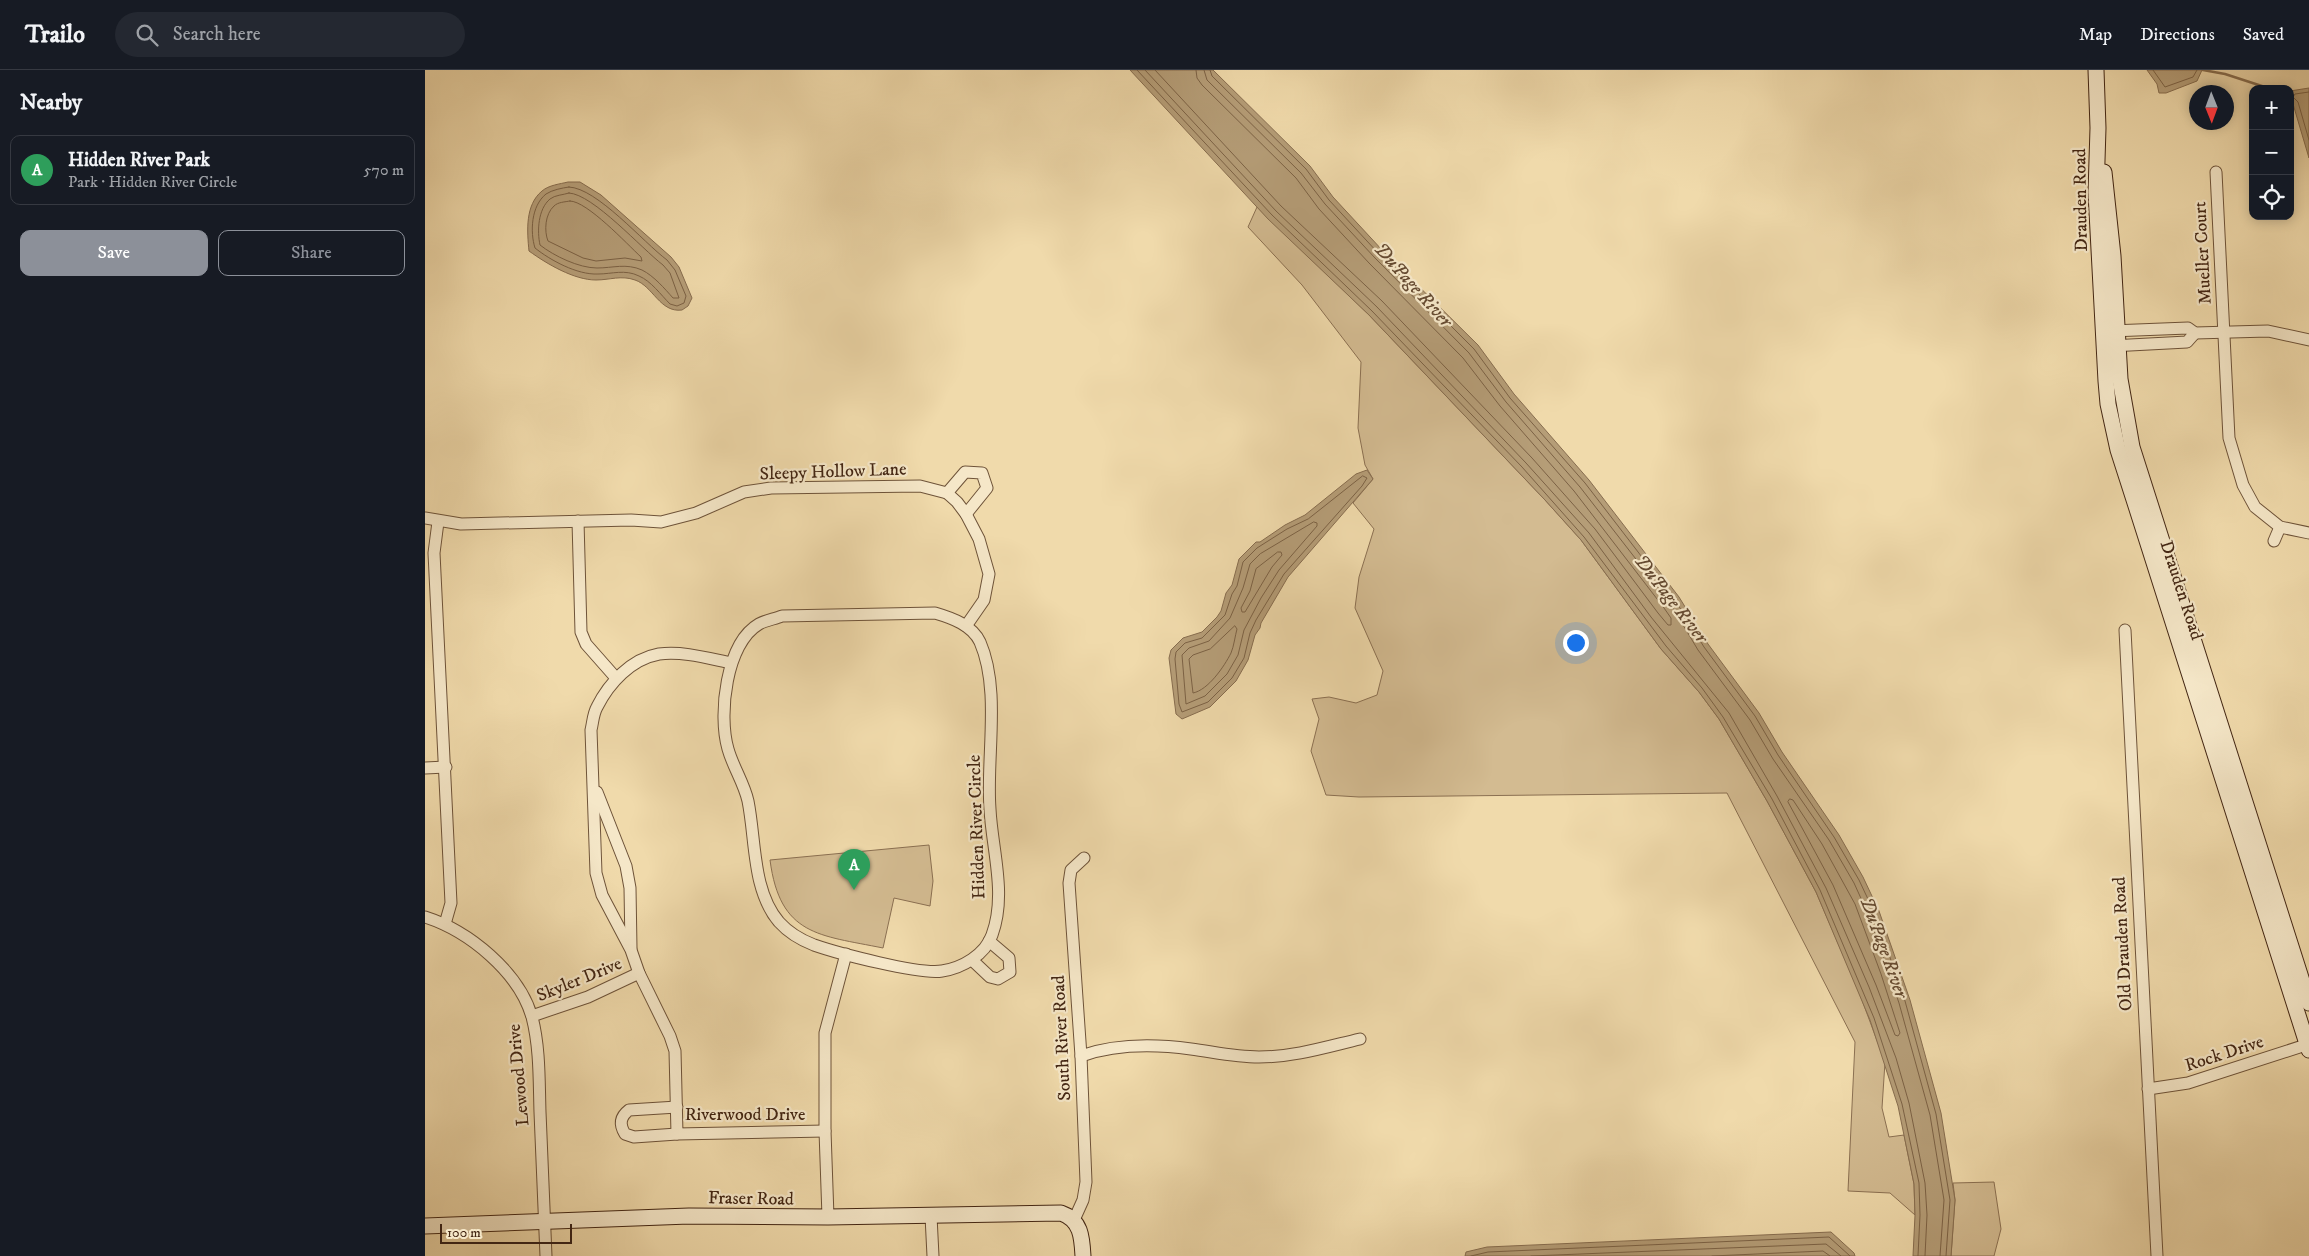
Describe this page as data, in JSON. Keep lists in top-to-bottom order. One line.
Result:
{"streets":{"street":["Drauden Road","Mueller Court","Sleepy Hollow Lane","Hidden River Circle","Old Drauden Road","Skyler Drive","South River Road","Rock Drive","Lewood Drive","Riverwood Drive","Fraser Road"]},"crossings":[["Drauden Road","Rock Drive"],["Hidden River Circle","Riverwood Drive"],["Old Drauden Road","Rock Drive"],["Skyler Drive","Lewood Drive"],["Skyler Drive","Riverwood Drive"],["South River Road","Fraser Road"],["Lewood Drive","Fraser Road"]],"water":["DuPage River"],"scale_bar":"100 m","north":"bottom","page":{"header":"Trailo","search":"Search here","nav":["Map","Directions","Saved"],"heading":"Nearby","map_buttons":["+","−"],"list":[{"mark":"A","name":"Hidden River Park","note":"Park · Hidden River Circle","value":"570 m"}],"buttons":["Save","Share"],"pins":"A","scale":"100 m"}}
